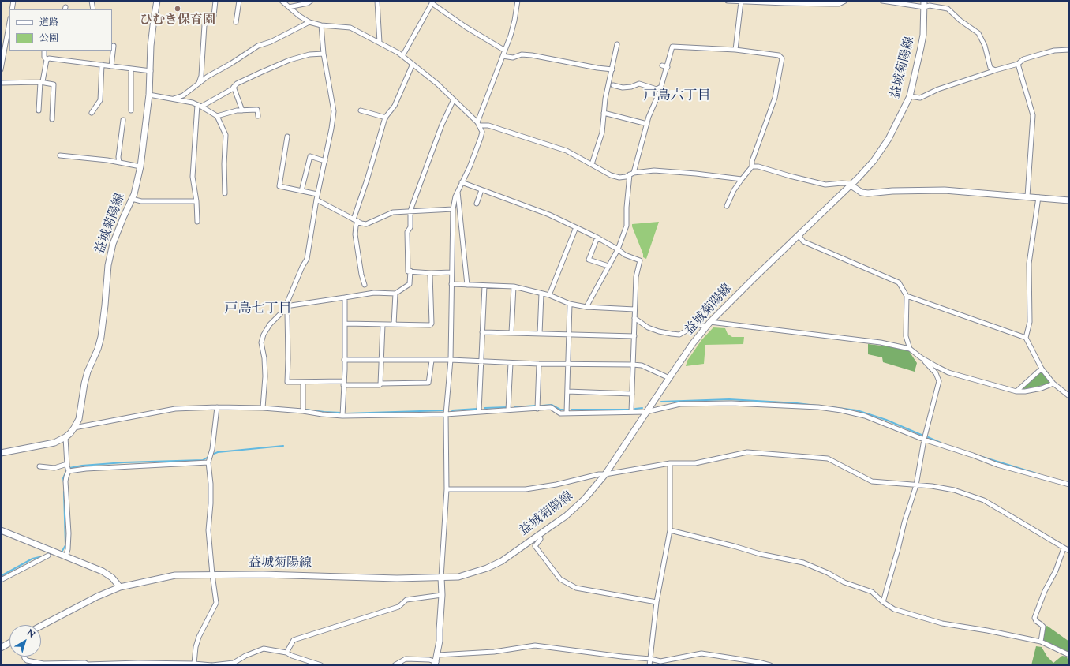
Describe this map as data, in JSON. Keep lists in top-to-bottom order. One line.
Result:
{"streets":{"main road":["益城菊陽線"]},"districts":["戸島六丁目","戸島七丁目"],"places":["ひむき保育園"],"legend":["道路","公園"],"north":"top right"}
